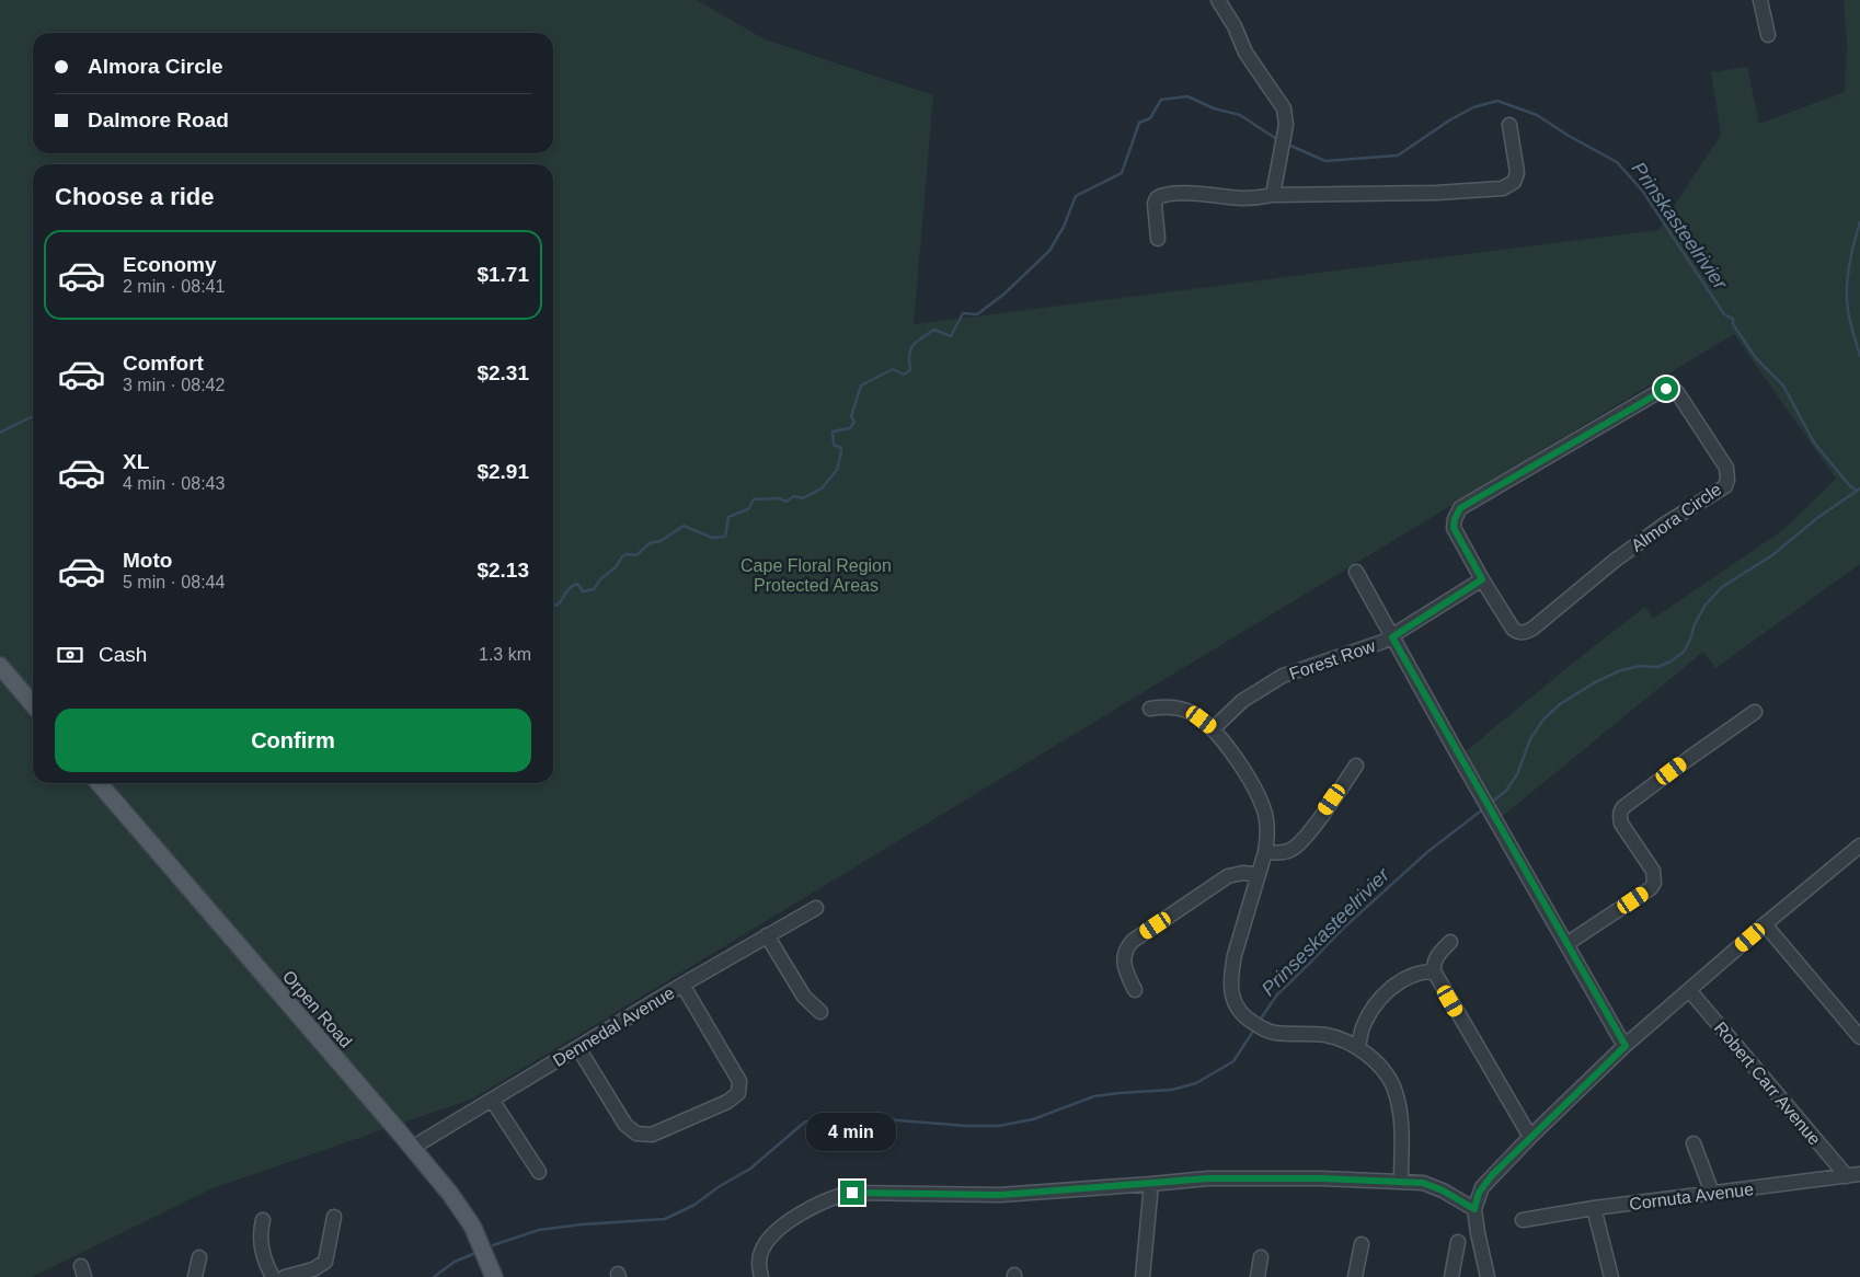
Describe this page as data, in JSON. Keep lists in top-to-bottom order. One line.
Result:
{"streets":{"main road":["Orpen Road"],"street":["Almora Circle","Forest Row","Dennedal Avenue","Robert Carr Avenue","Cornuta Avenue"]},"crossings":[["Almora Circle","Forest Row"],["Orpen Road","Dennedal Avenue"],["Robert Carr Avenue","Cornuta Avenue"]],"water":["Prinskasteelrivier","Prinseskasteelrivier"],"parks":["Cape Floral Region Protected Areas"],"page":{"banner":["Almora Circle","Dalmore Road"],"heading":"Choose a ride","list":[{"name":"Economy","note":"2 min · 08:41","value":"$1.71"},{"name":"Comfort","note":"3 min · 08:42","value":"$2.31"},{"name":"XL","note":"4 min · 08:43","value":"$2.91"},{"name":"Moto","note":"5 min · 08:44","value":"$2.13"}],"pay":["Cash","1.3 km"],"buttons":"Confirm","bubble":"4 min"}}
